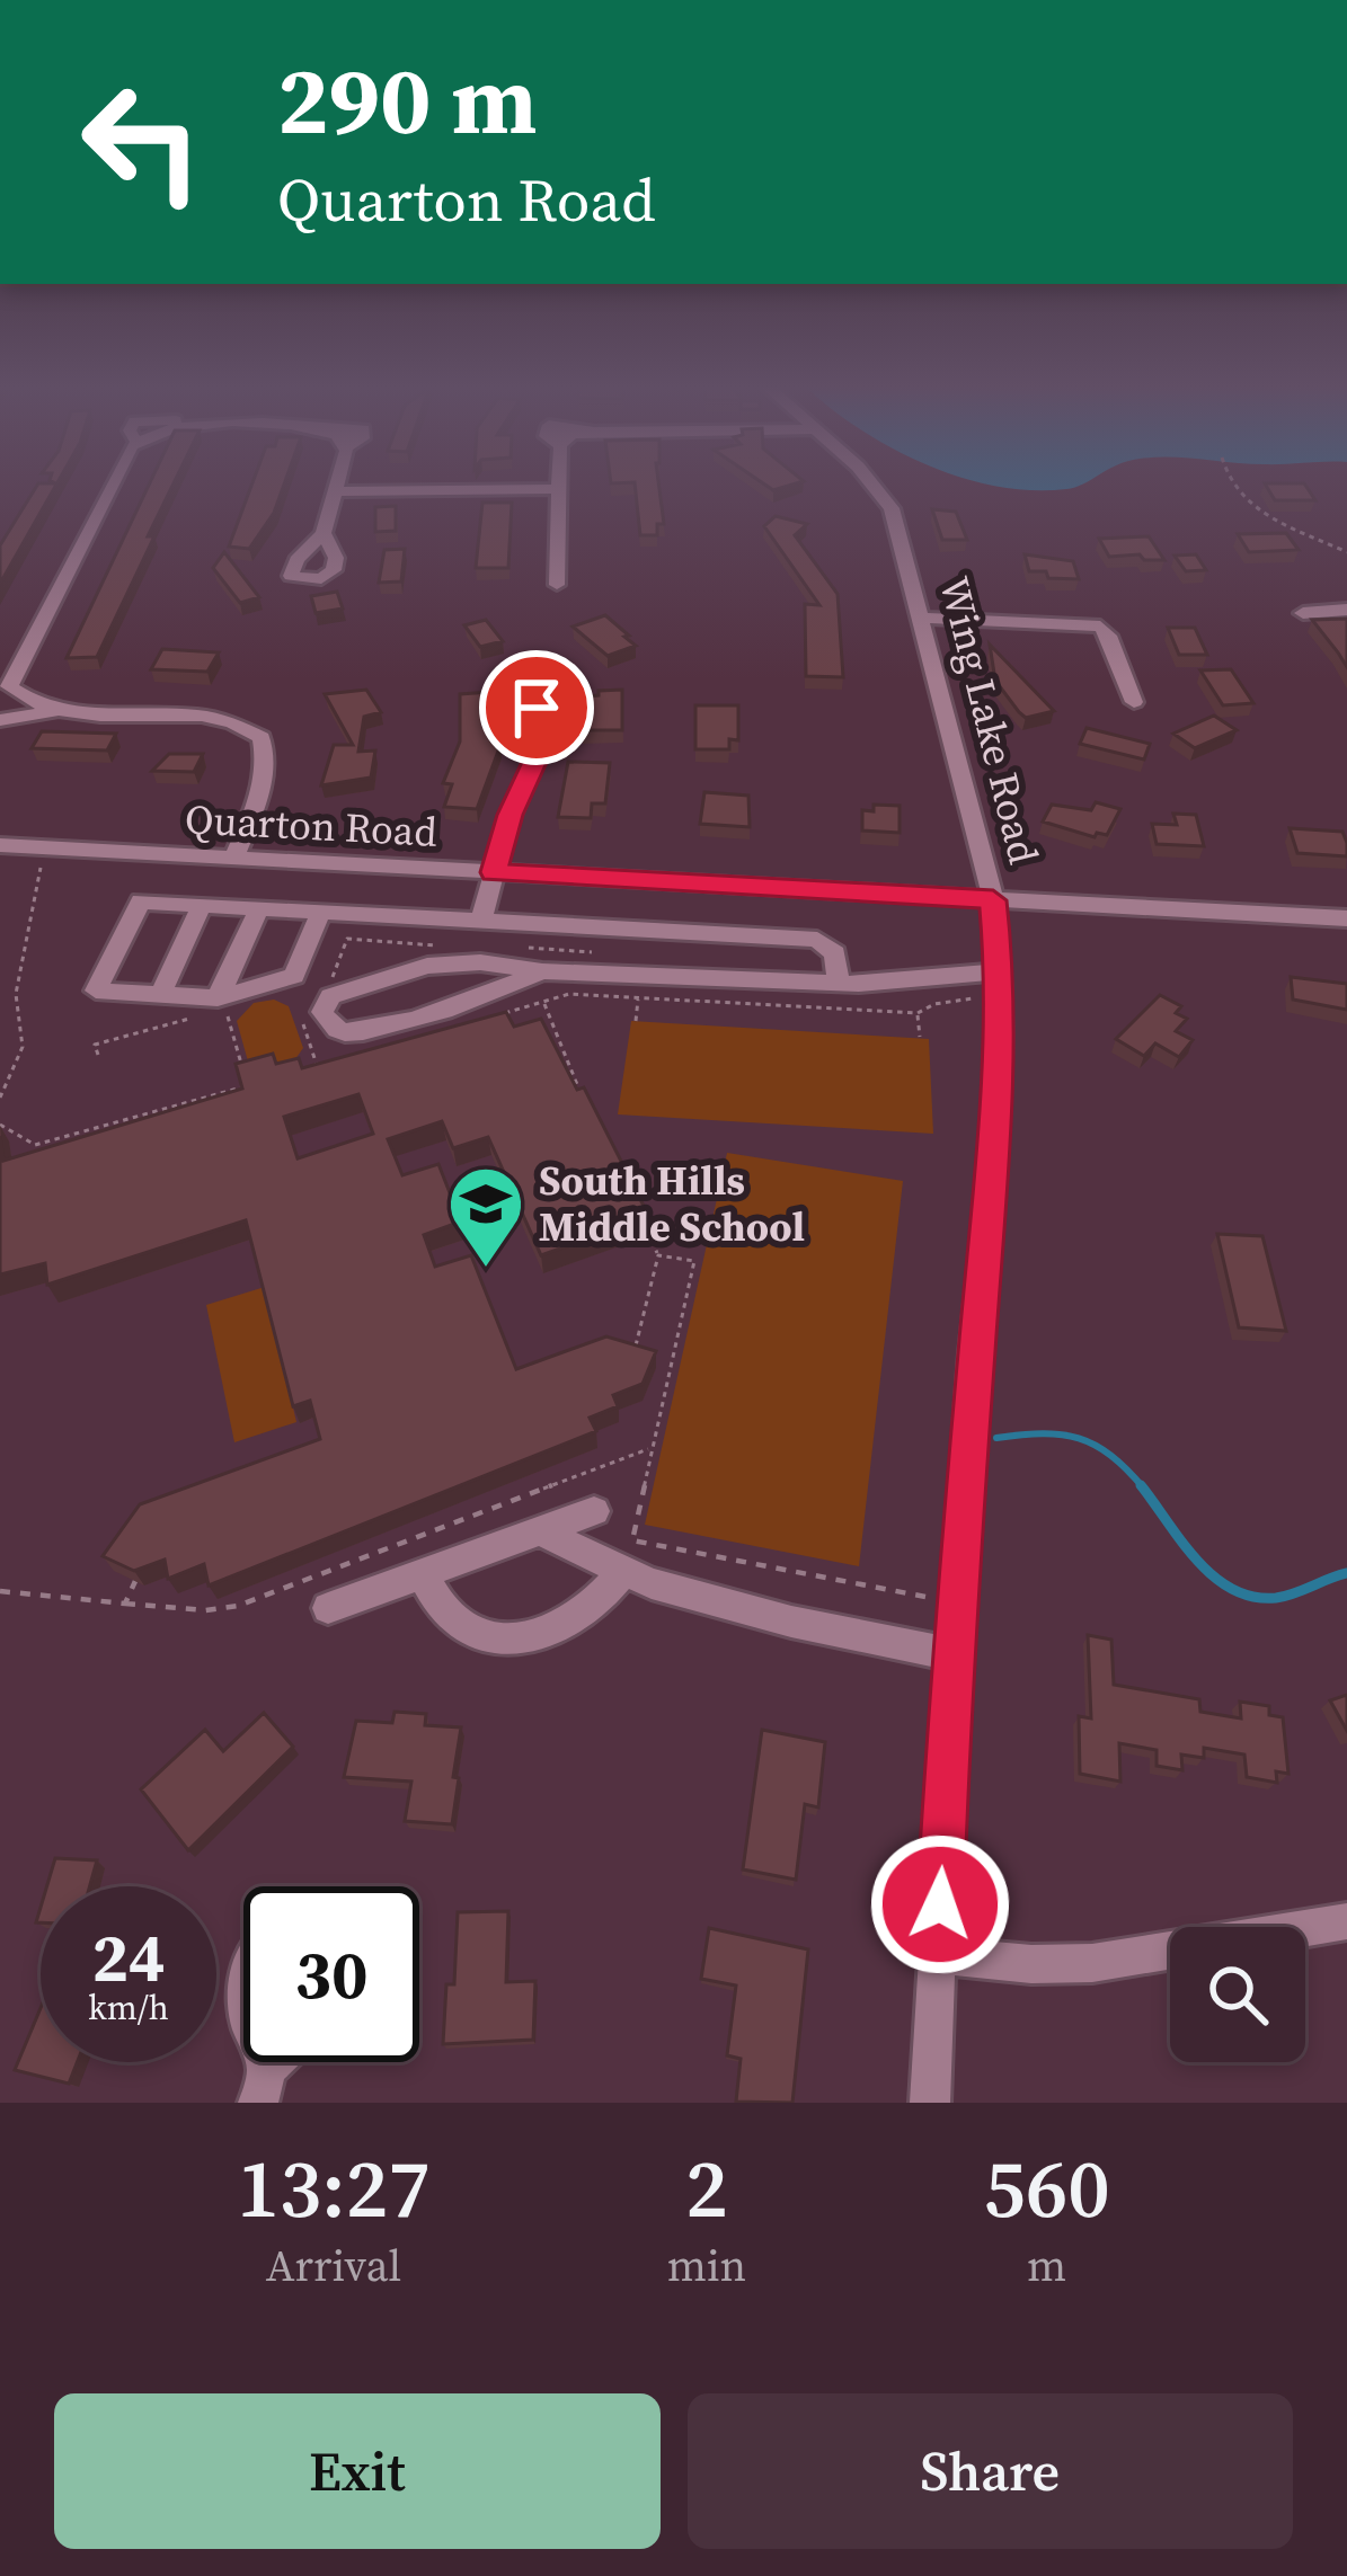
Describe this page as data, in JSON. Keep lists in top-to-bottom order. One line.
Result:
{"streets":{"street":["Wing Lake Road","Quarton Road"]},"crossings":[["Wing Lake Road","Quarton Road"]],"places":{"school or university":["South Hills Middle School"]},"page":{"turn":["290 m","Quarton Road"],"speed":"24 km/h","limit":"30","eta":["13:27","Arrival","2","min","560","m"],"buttons":["Exit","Share"]}}
